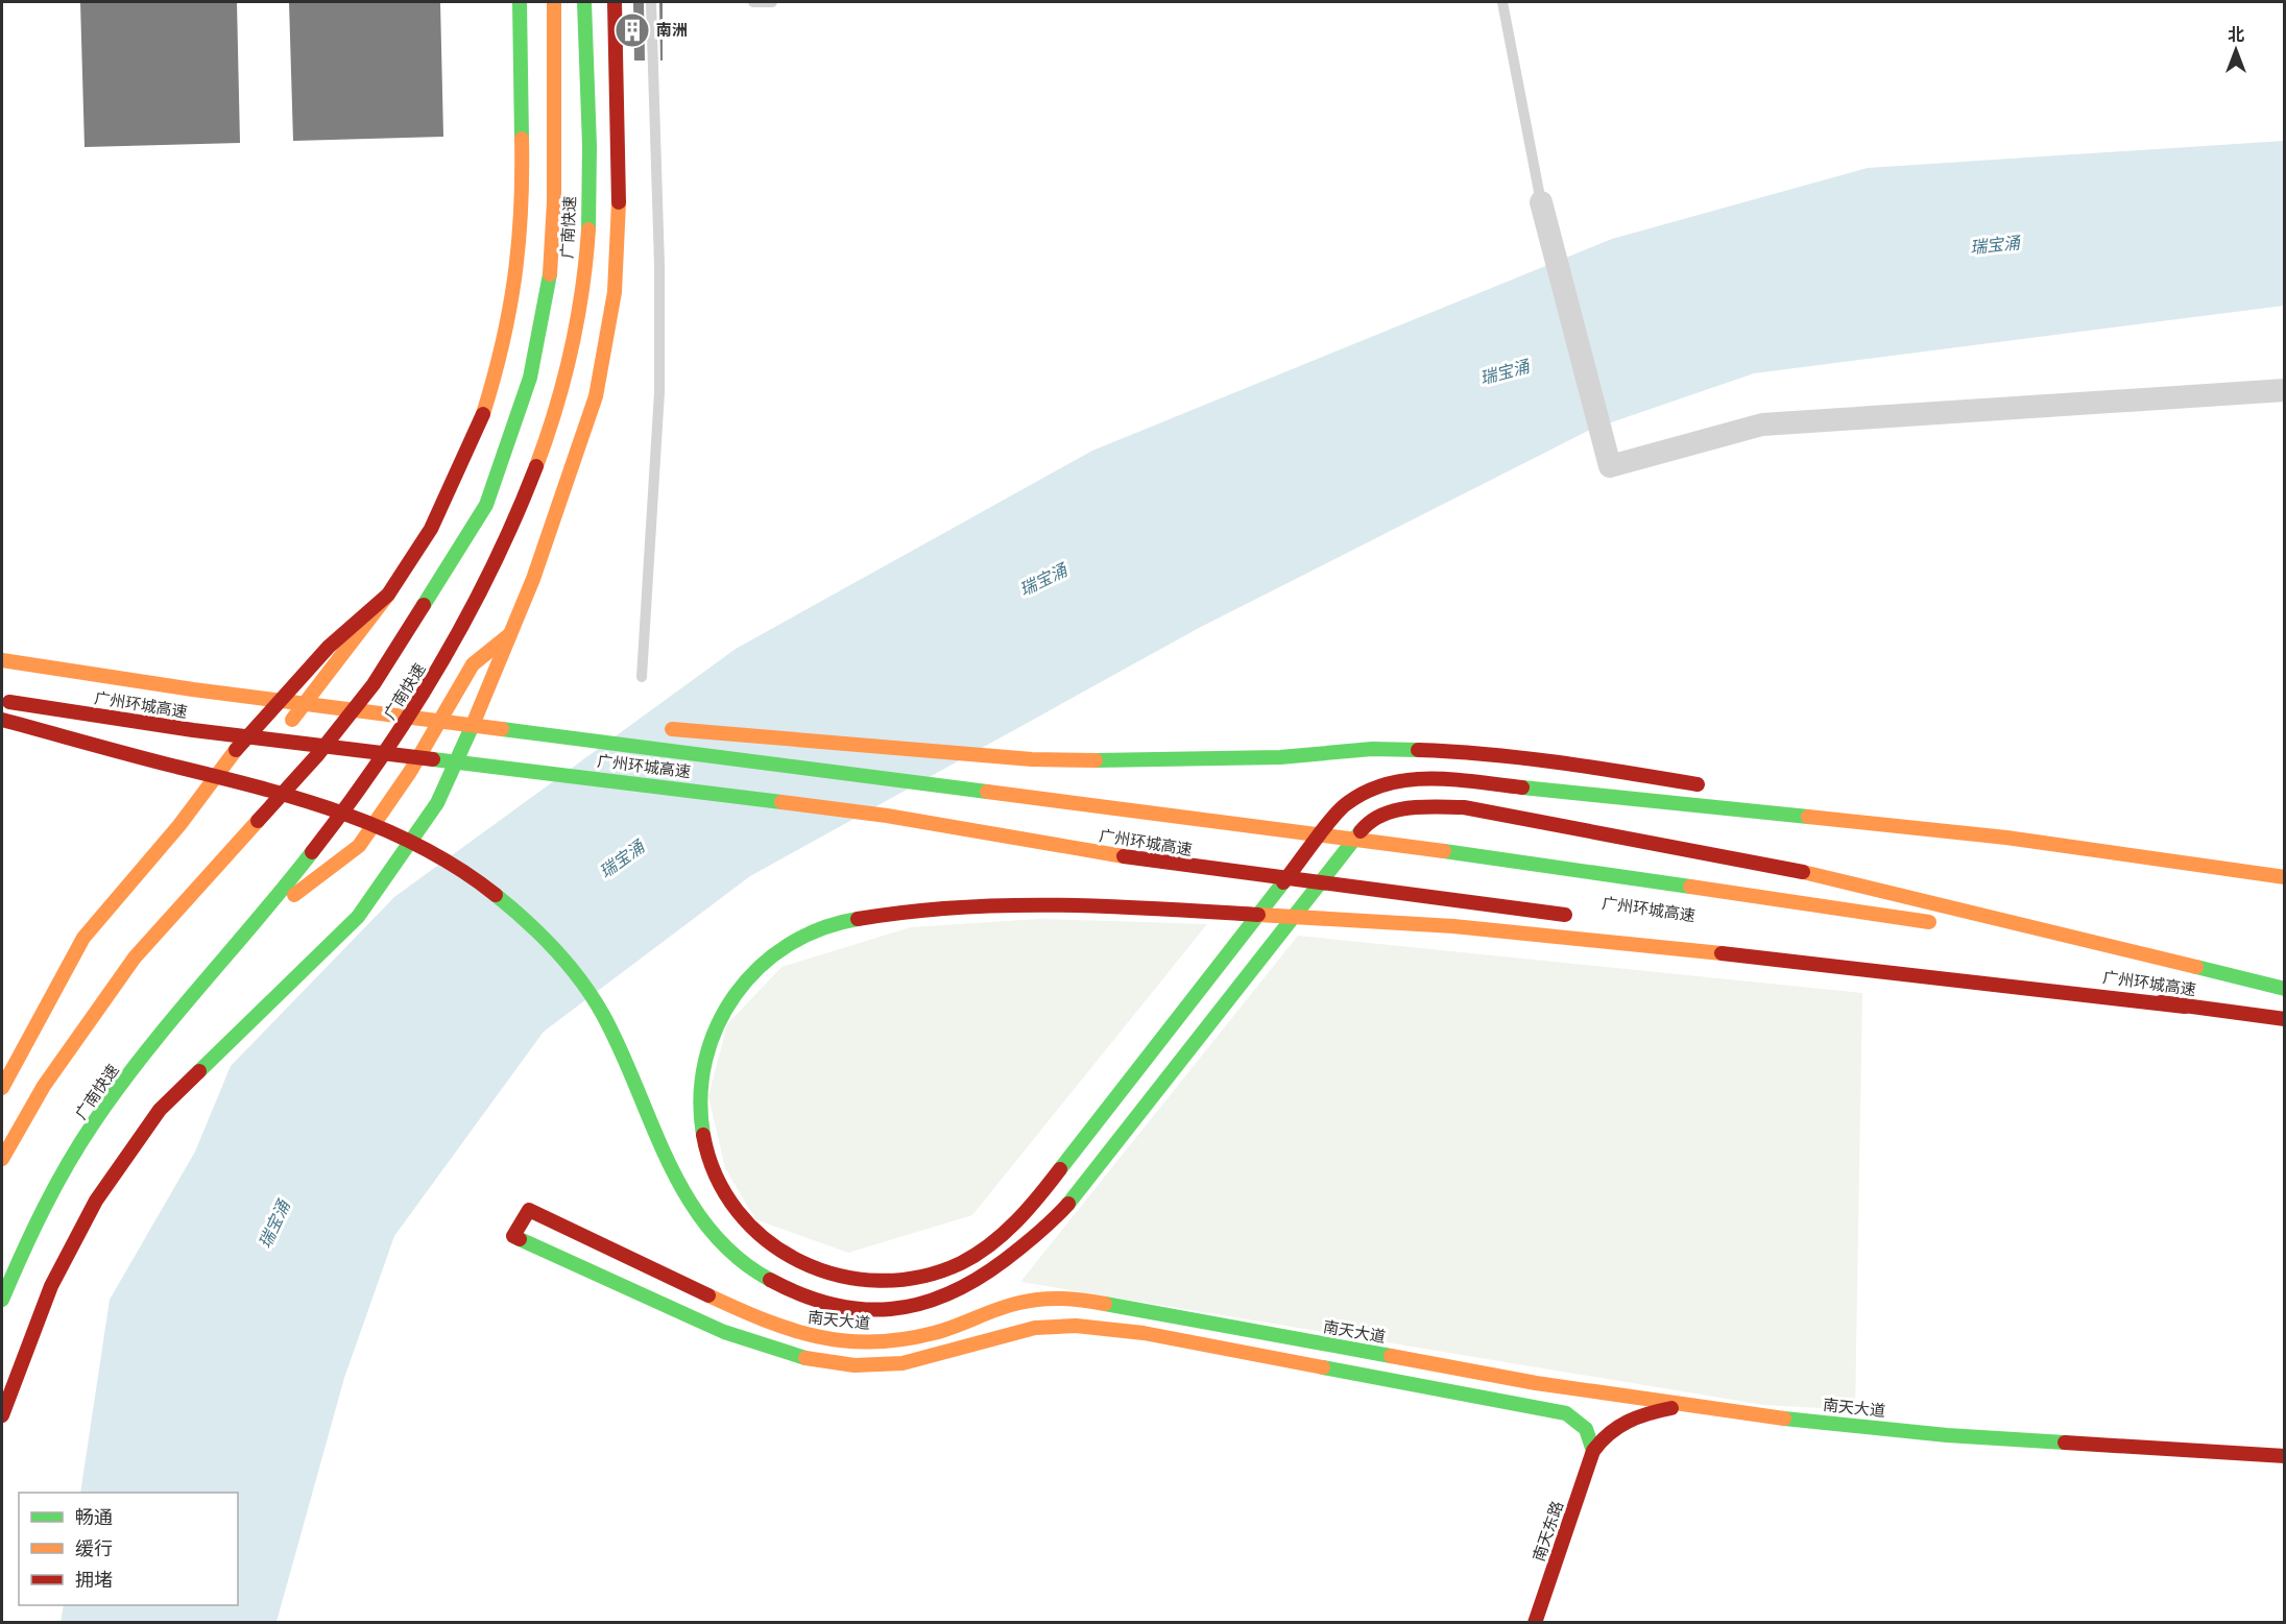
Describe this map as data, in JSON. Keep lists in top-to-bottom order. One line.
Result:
{"streets":{"main road":["广南快速","广州环城高速","南天大道","南天东路"]},"crossings":[["南天大道","南天东路"]],"water":["瑞宝涌"],"places":{"building":["南洲"]},"legend":["畅通","缓行","拥堵"],"north":"top"}
